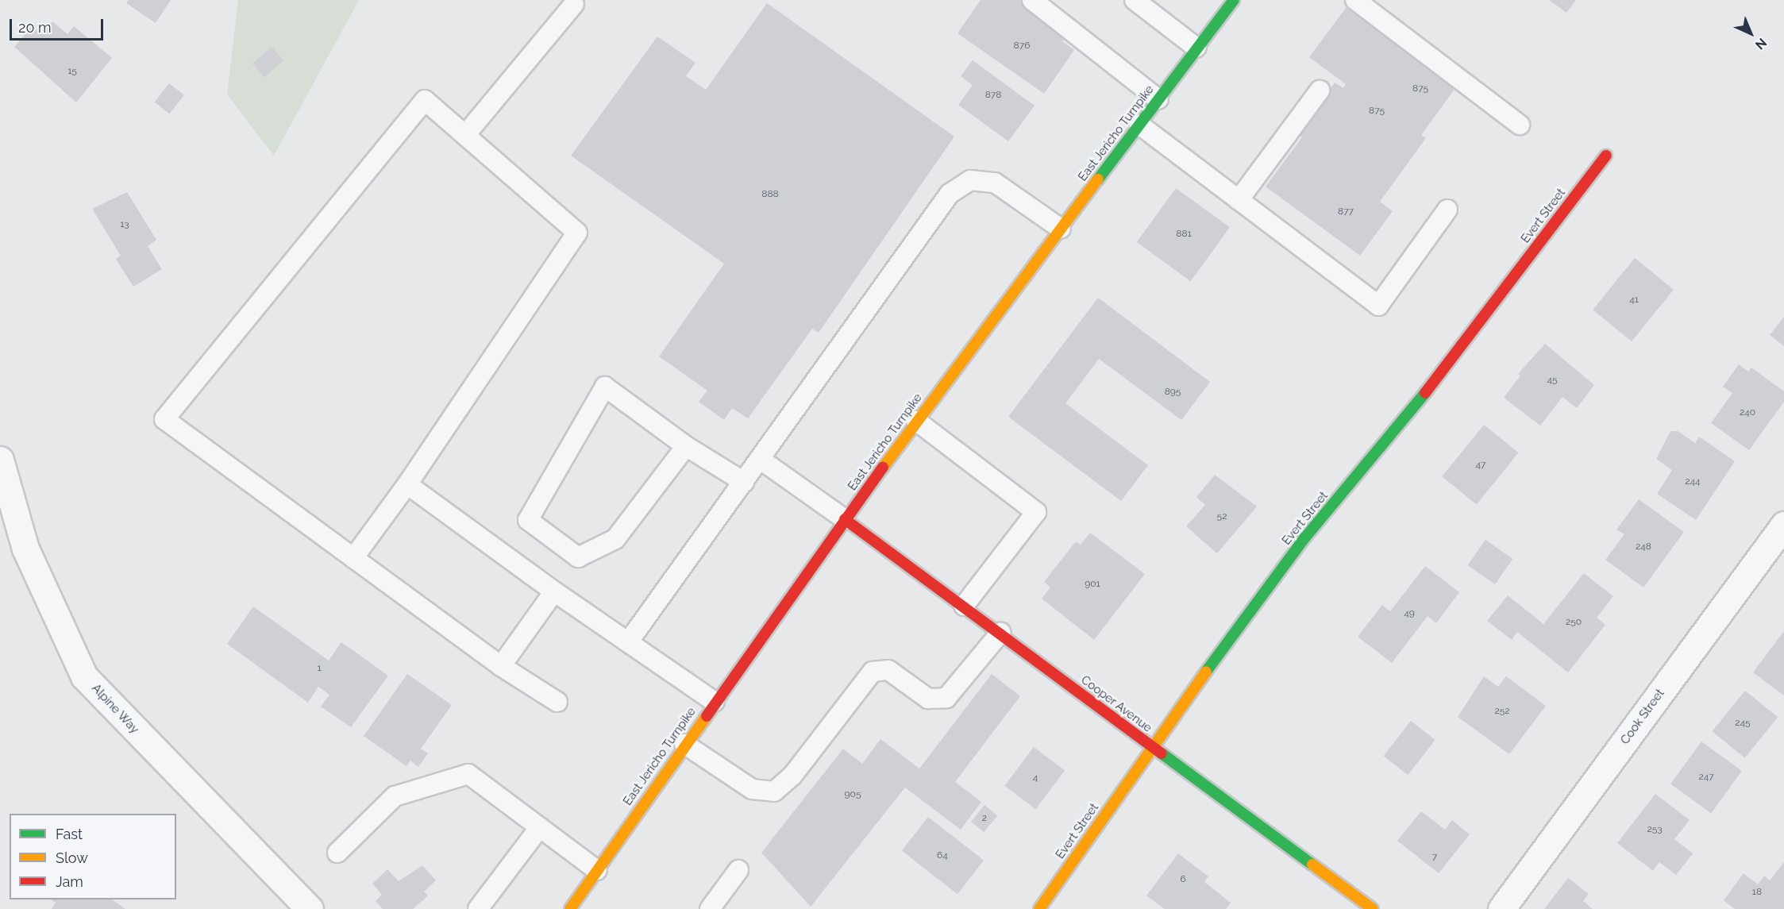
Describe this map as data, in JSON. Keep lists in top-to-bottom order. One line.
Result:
{"streets":{"street":["East Jericho Turnpike","Evert Street","Cooper Avenue","Alpine Way","Cook Street"]},"crossings":[["East Jericho Turnpike","Cooper Avenue"],["Evert Street","Cooper Avenue"]],"house_numbers":["876","15","875","878","875","888","877","13","881","41","45","895","240","47","244","52","248","901","49","250","1","252","245","247","4","905","2","253","64","7","6","18"],"legend":["Fast","Slow","Jam"],"scale_bar":"20 m","north":"bottom right"}
